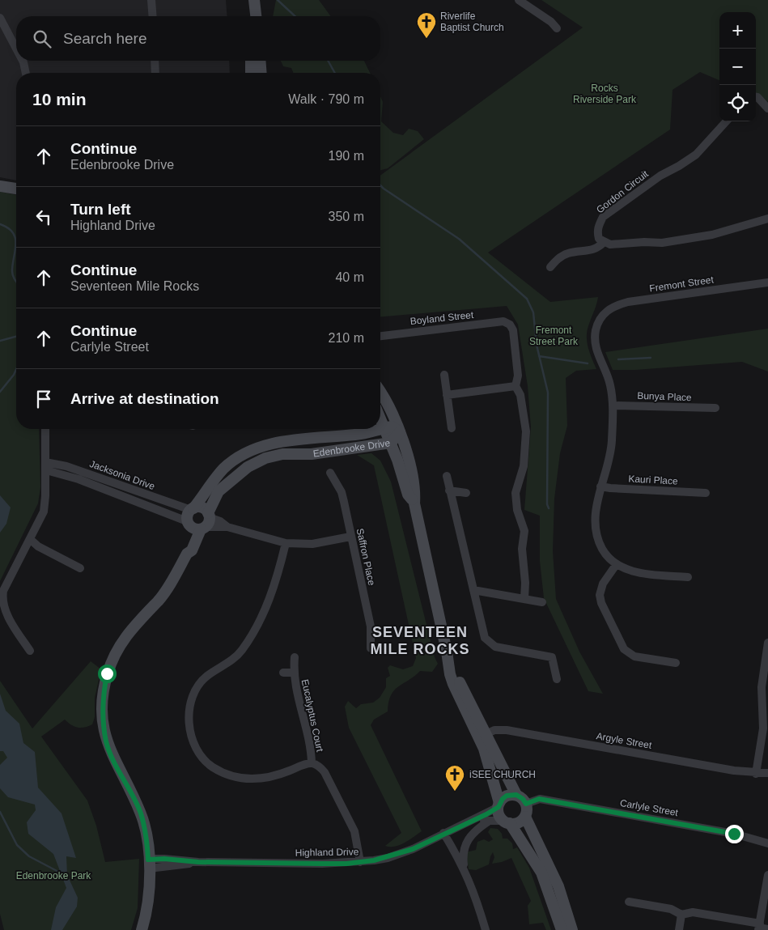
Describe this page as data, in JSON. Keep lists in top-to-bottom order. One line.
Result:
{"streets":{"main road":["Edenbrooke Drive"],"street":["Gordon Circuit","Fremont Street","Boyland Street","Bunya Place","Jacksonia Drive","Kauri Place","Saffron Place","Eucalyptus Court","Argyle Street","Carlyle Street","Highland Drive"]},"crossings":[["Fremont Street","Bunya Place"],["Edenbrooke Drive","Jacksonia Drive"],["Edenbrooke Drive","Highland Drive"],["Jacksonia Drive","Saffron Place"],["Carlyle Street","Highland Drive"]],"districts":["SEVENTEEN MILE ROCKS"],"parks":["Rocks Riverside Park","Fremont Street Park","Edenbrooke Park"],"places":{"church":["Riverlife Baptist Church","iSEE CHURCH"]},"page":{"map_buttons":["+","−"],"search":"Search here","heading":["10 min","Walk · 790 m"],"list":[["Continue","Edenbrooke Drive","190 m"],["Turn left","Highland Drive","350 m"],["Continue","Seventeen Mile Rocks","40 m"],["Continue","Carlyle Street","210 m"],"Arrive at destination"]}}
